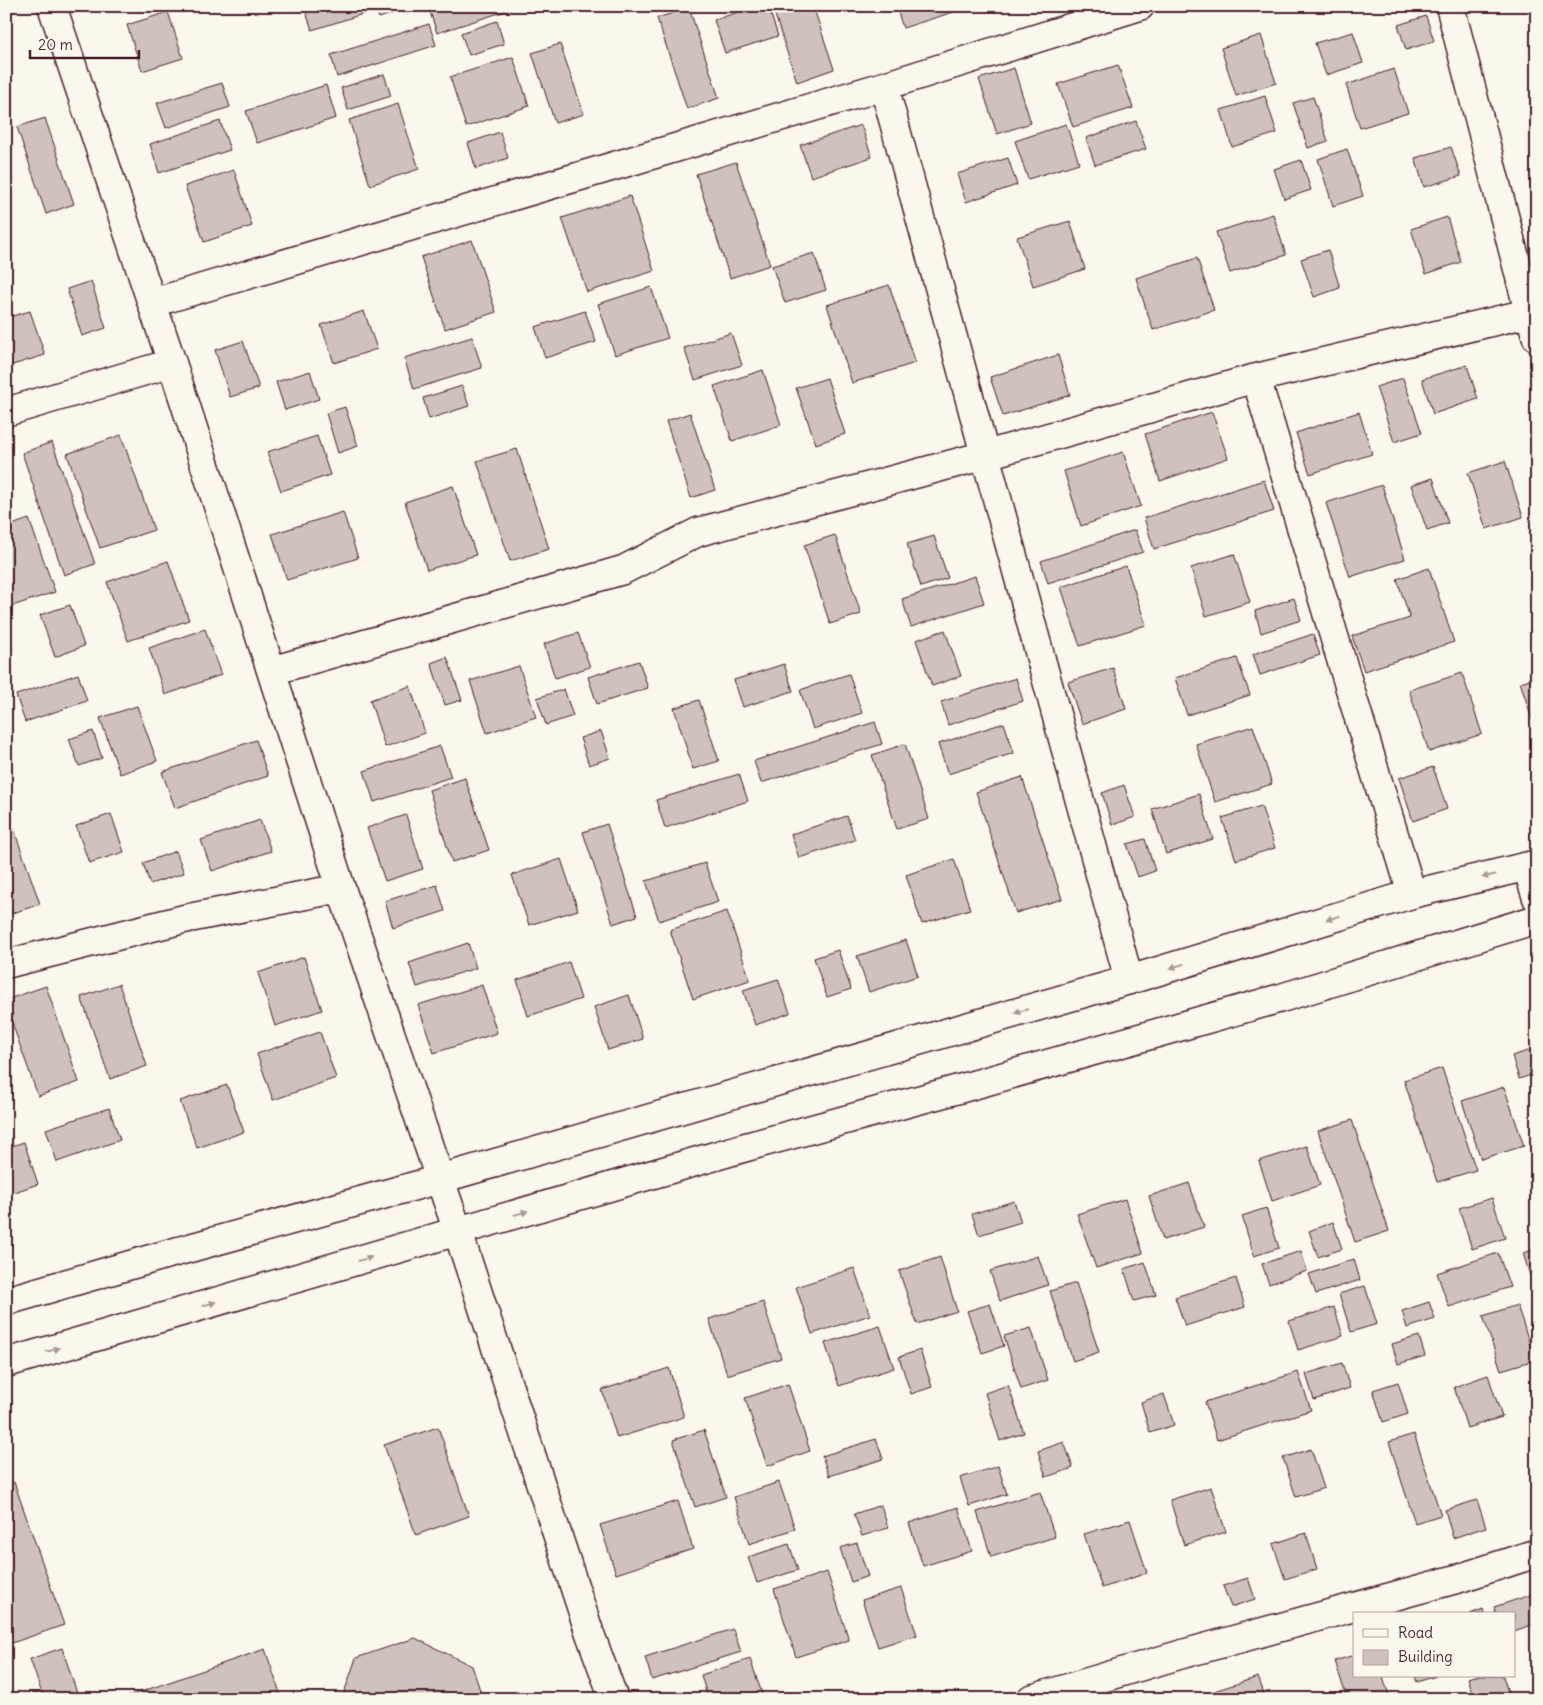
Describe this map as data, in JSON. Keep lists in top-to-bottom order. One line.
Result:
{"legend":["Road","Building"],"scale_bar":"20 m"}
